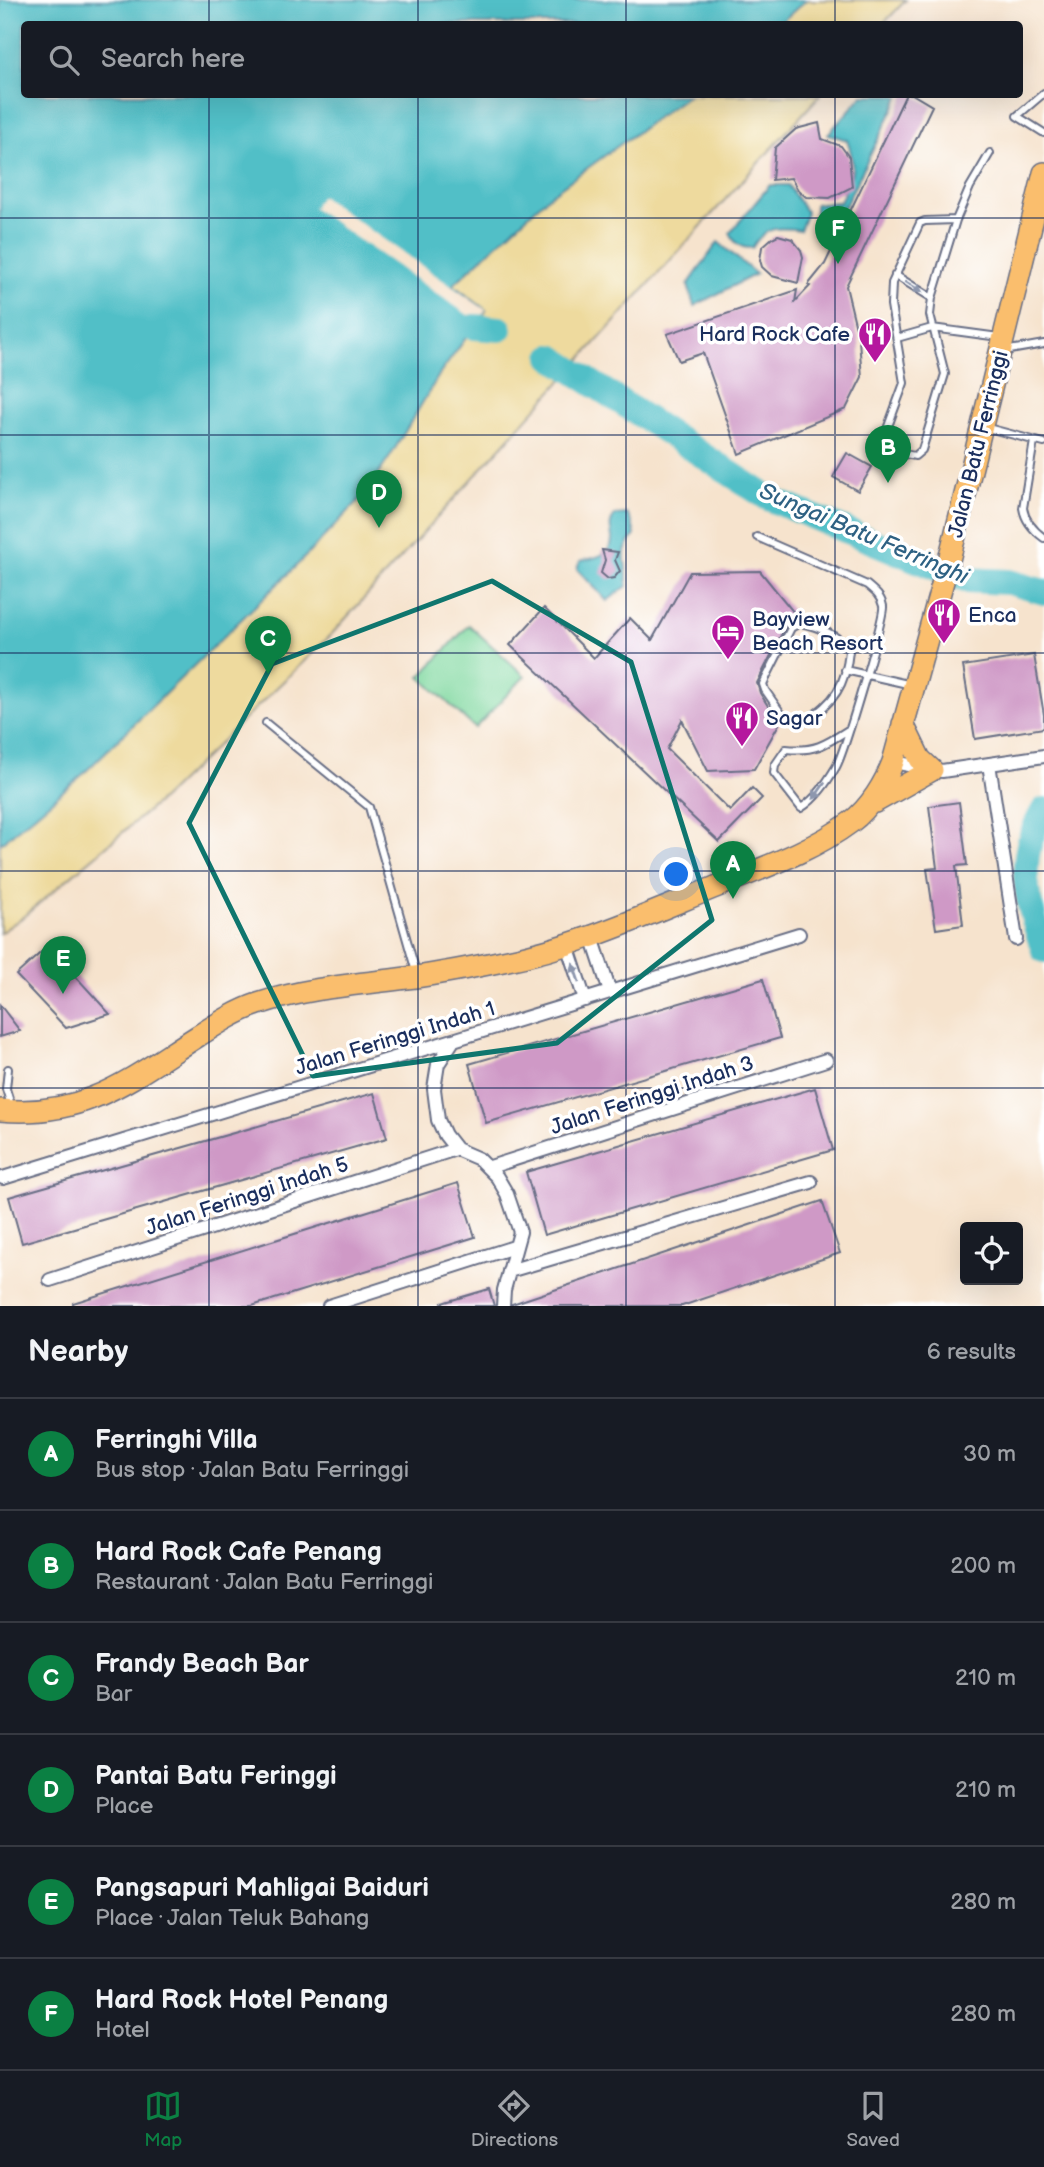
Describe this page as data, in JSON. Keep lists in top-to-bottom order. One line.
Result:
{"streets":{"main road":["Jalan Batu Ferringgi"],"street":["Jalan Feringgi Indah 1","Jalan Feringgi Indah 3","Jalan Feringgi Indah 5"]},"water":["Sungai Batu Ferringhi"],"places":{"restaurant":["Hard Rock Cafe","Enca","Sagar"],"hotel":["Bayview Beach Resort"]},"page":{"search":"Search here","pins":["F","B","D","C","A","E"],"heading":["Nearby","6 results"],"list":[{"mark":"A","name":"Ferringhi Villa","note":"Bus stop · Jalan Batu Ferringgi","value":"30 m"},{"mark":"B","name":"Hard Rock Cafe Penang","note":"Restaurant · Jalan Batu Ferringgi","value":"200 m"},{"mark":"C","name":"Frandy Beach Bar","note":"Bar","value":"210 m"},{"mark":"D","name":"Pantai Batu Feringgi","note":"Place","value":"210 m"},{"mark":"E","name":"Pangsapuri Mahligai Baiduri","note":"Place · Jalan Teluk Bahang","value":"280 m"},{"mark":"F","name":"Hard Rock Hotel Penang","note":"Hotel","value":"280 m"}],"nav":["Map","Directions","Saved"]}}
